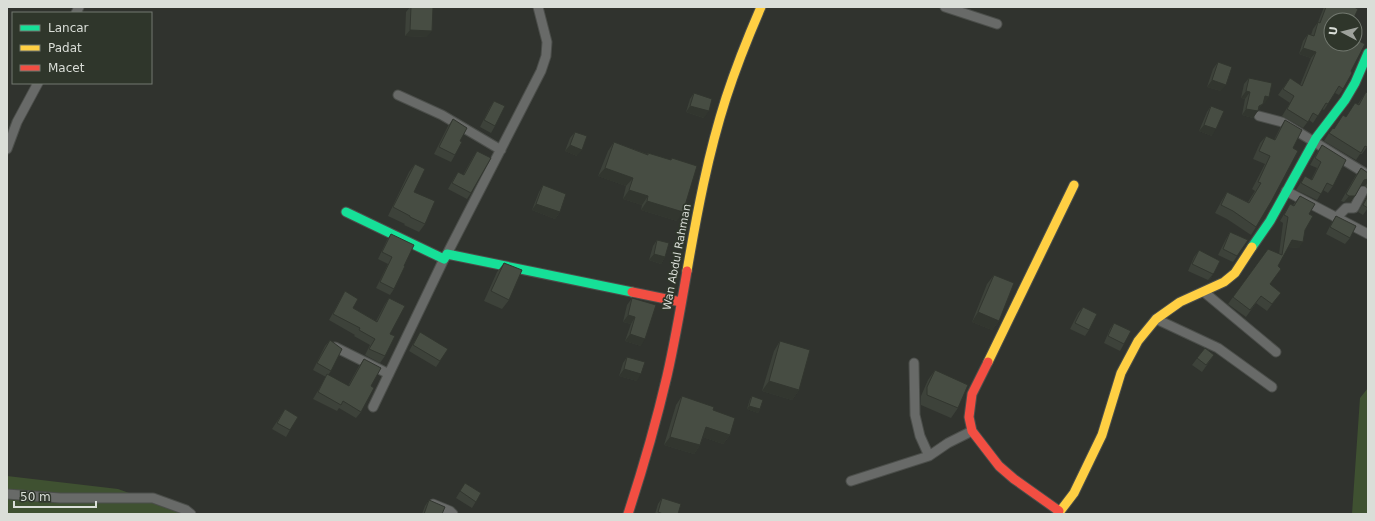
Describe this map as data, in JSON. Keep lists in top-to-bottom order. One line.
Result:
{"streets":{"street":["Wan Abdul Rahman"]},"legend":["Lancar","Padat","Macet"],"scale_bar":"50 m","north":"left"}
